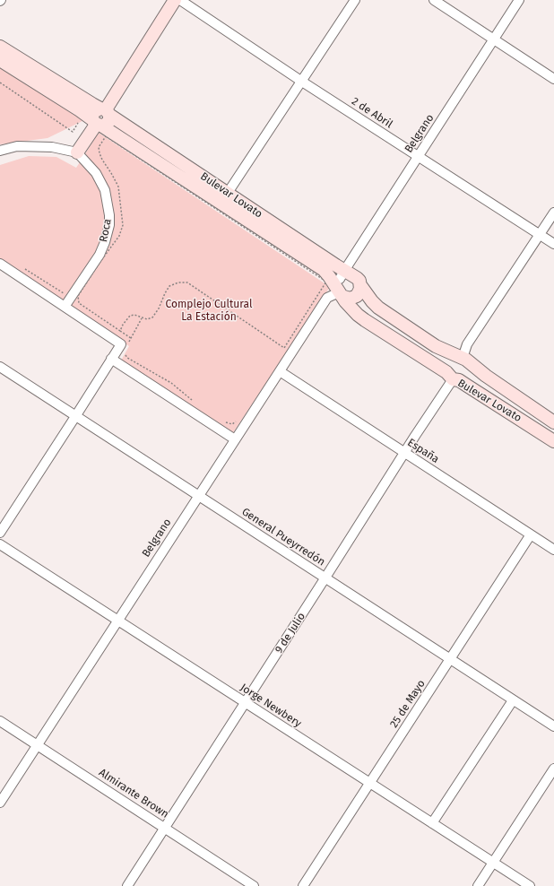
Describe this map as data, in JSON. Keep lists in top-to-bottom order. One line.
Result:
{"streets":{"main road":["Bulevar Lovato","9 de Julio"],"street":["2 de Abril","Belgrano","Roca","España","General Pueyrredón","25 de Mayo","Jorge Newbery","Almirante Brown"]},"crossings":[["2 de Abril","Belgrano"],["Belgrano","Bulevar Lovato"],["Belgrano","España"],["Belgrano","General Pueyrredón"],["Belgrano","Jorge Newbery"],["Belgrano","Almirante Brown"],["Bulevar Lovato","9 de Julio"],["España","9 de Julio"],["España","25 de Mayo"],["General Pueyrredón","9 de Julio"],["General Pueyrredón","25 de Mayo"],["9 de Julio","Jorge Newbery"],["9 de Julio","Almirante Brown"],["25 de Mayo","Jorge Newbery"]],"parks":["Complejo Cultural La Estación"]}
